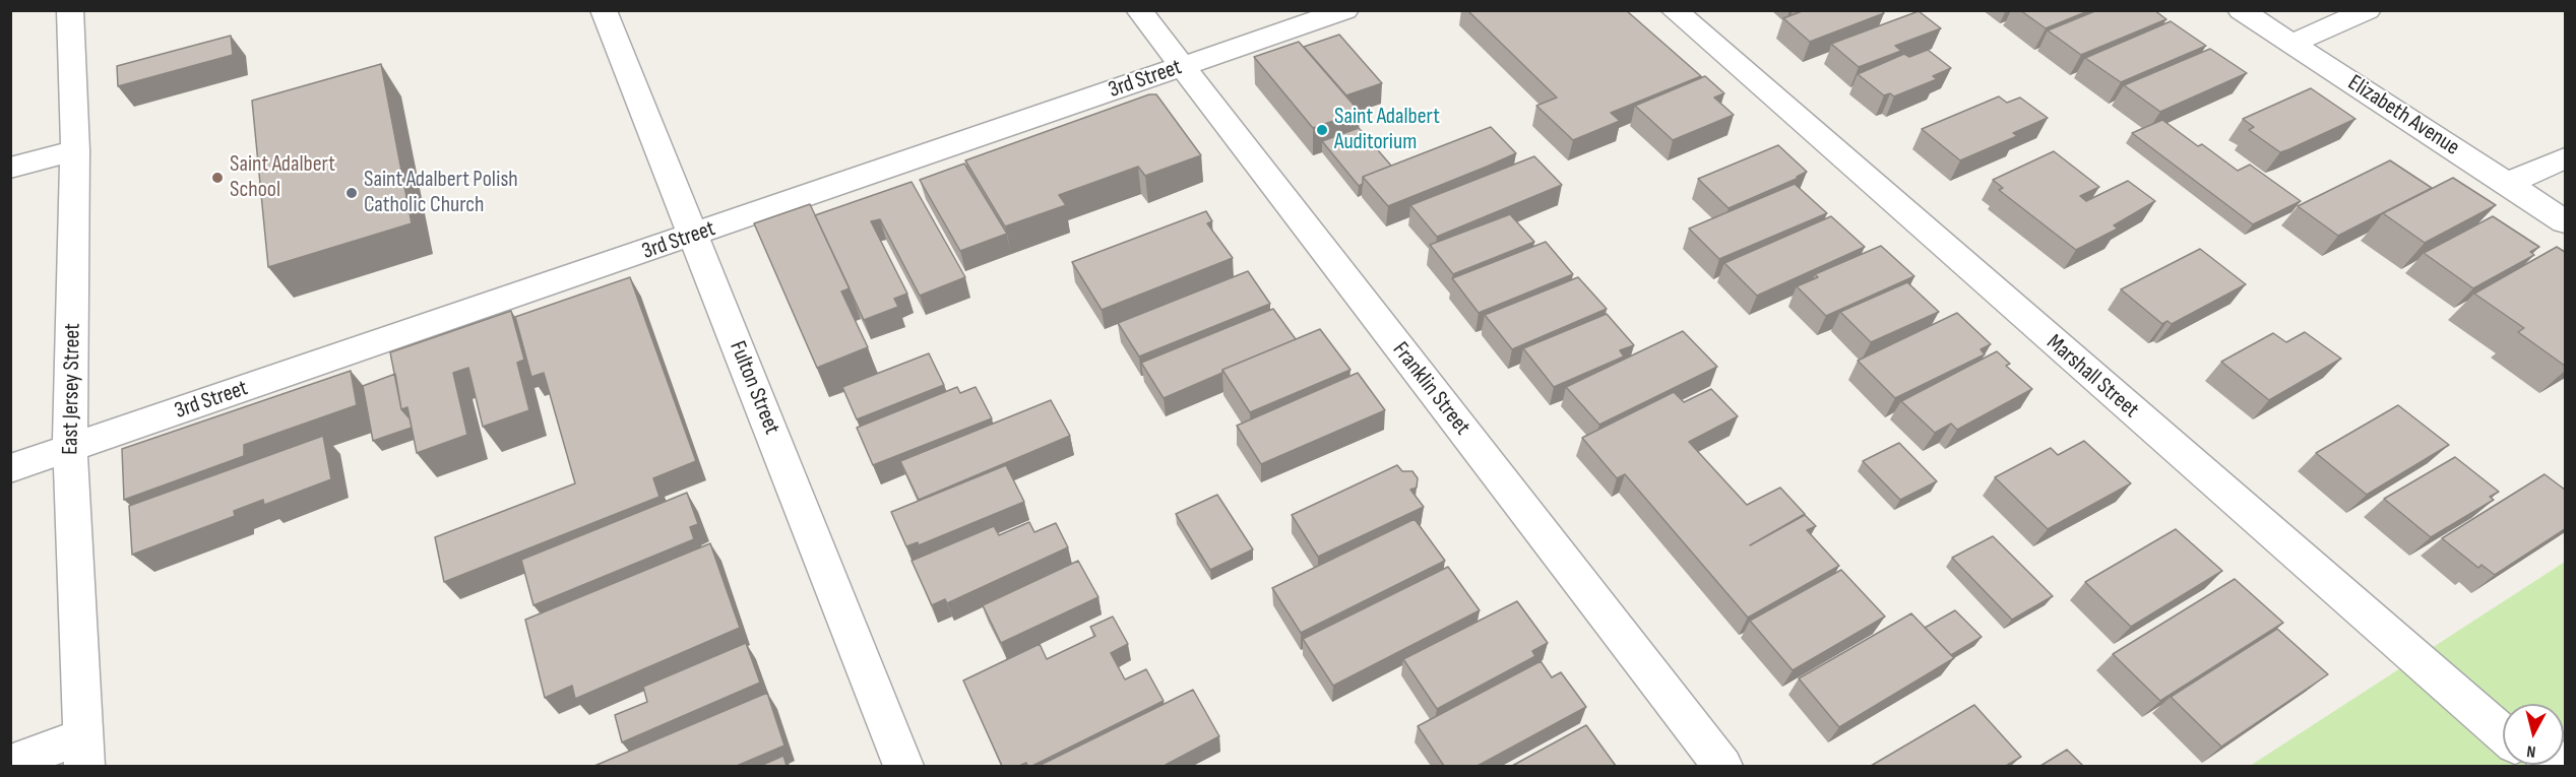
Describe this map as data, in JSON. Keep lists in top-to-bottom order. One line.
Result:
{"streets":{"street":["3rd Street","Elizabeth Avenue","Marshall Street","Fulton Street","East Jersey Street","Franklin Street"]},"crossings":[["3rd Street","Fulton Street"],["3rd Street","East Jersey Street"],["3rd Street","Franklin Street"]],"places":["Saint Adalbert Auditorium","Saint Adalbert School","Saint Adalbert Polish Catholic Church"],"north":"bottom"}
